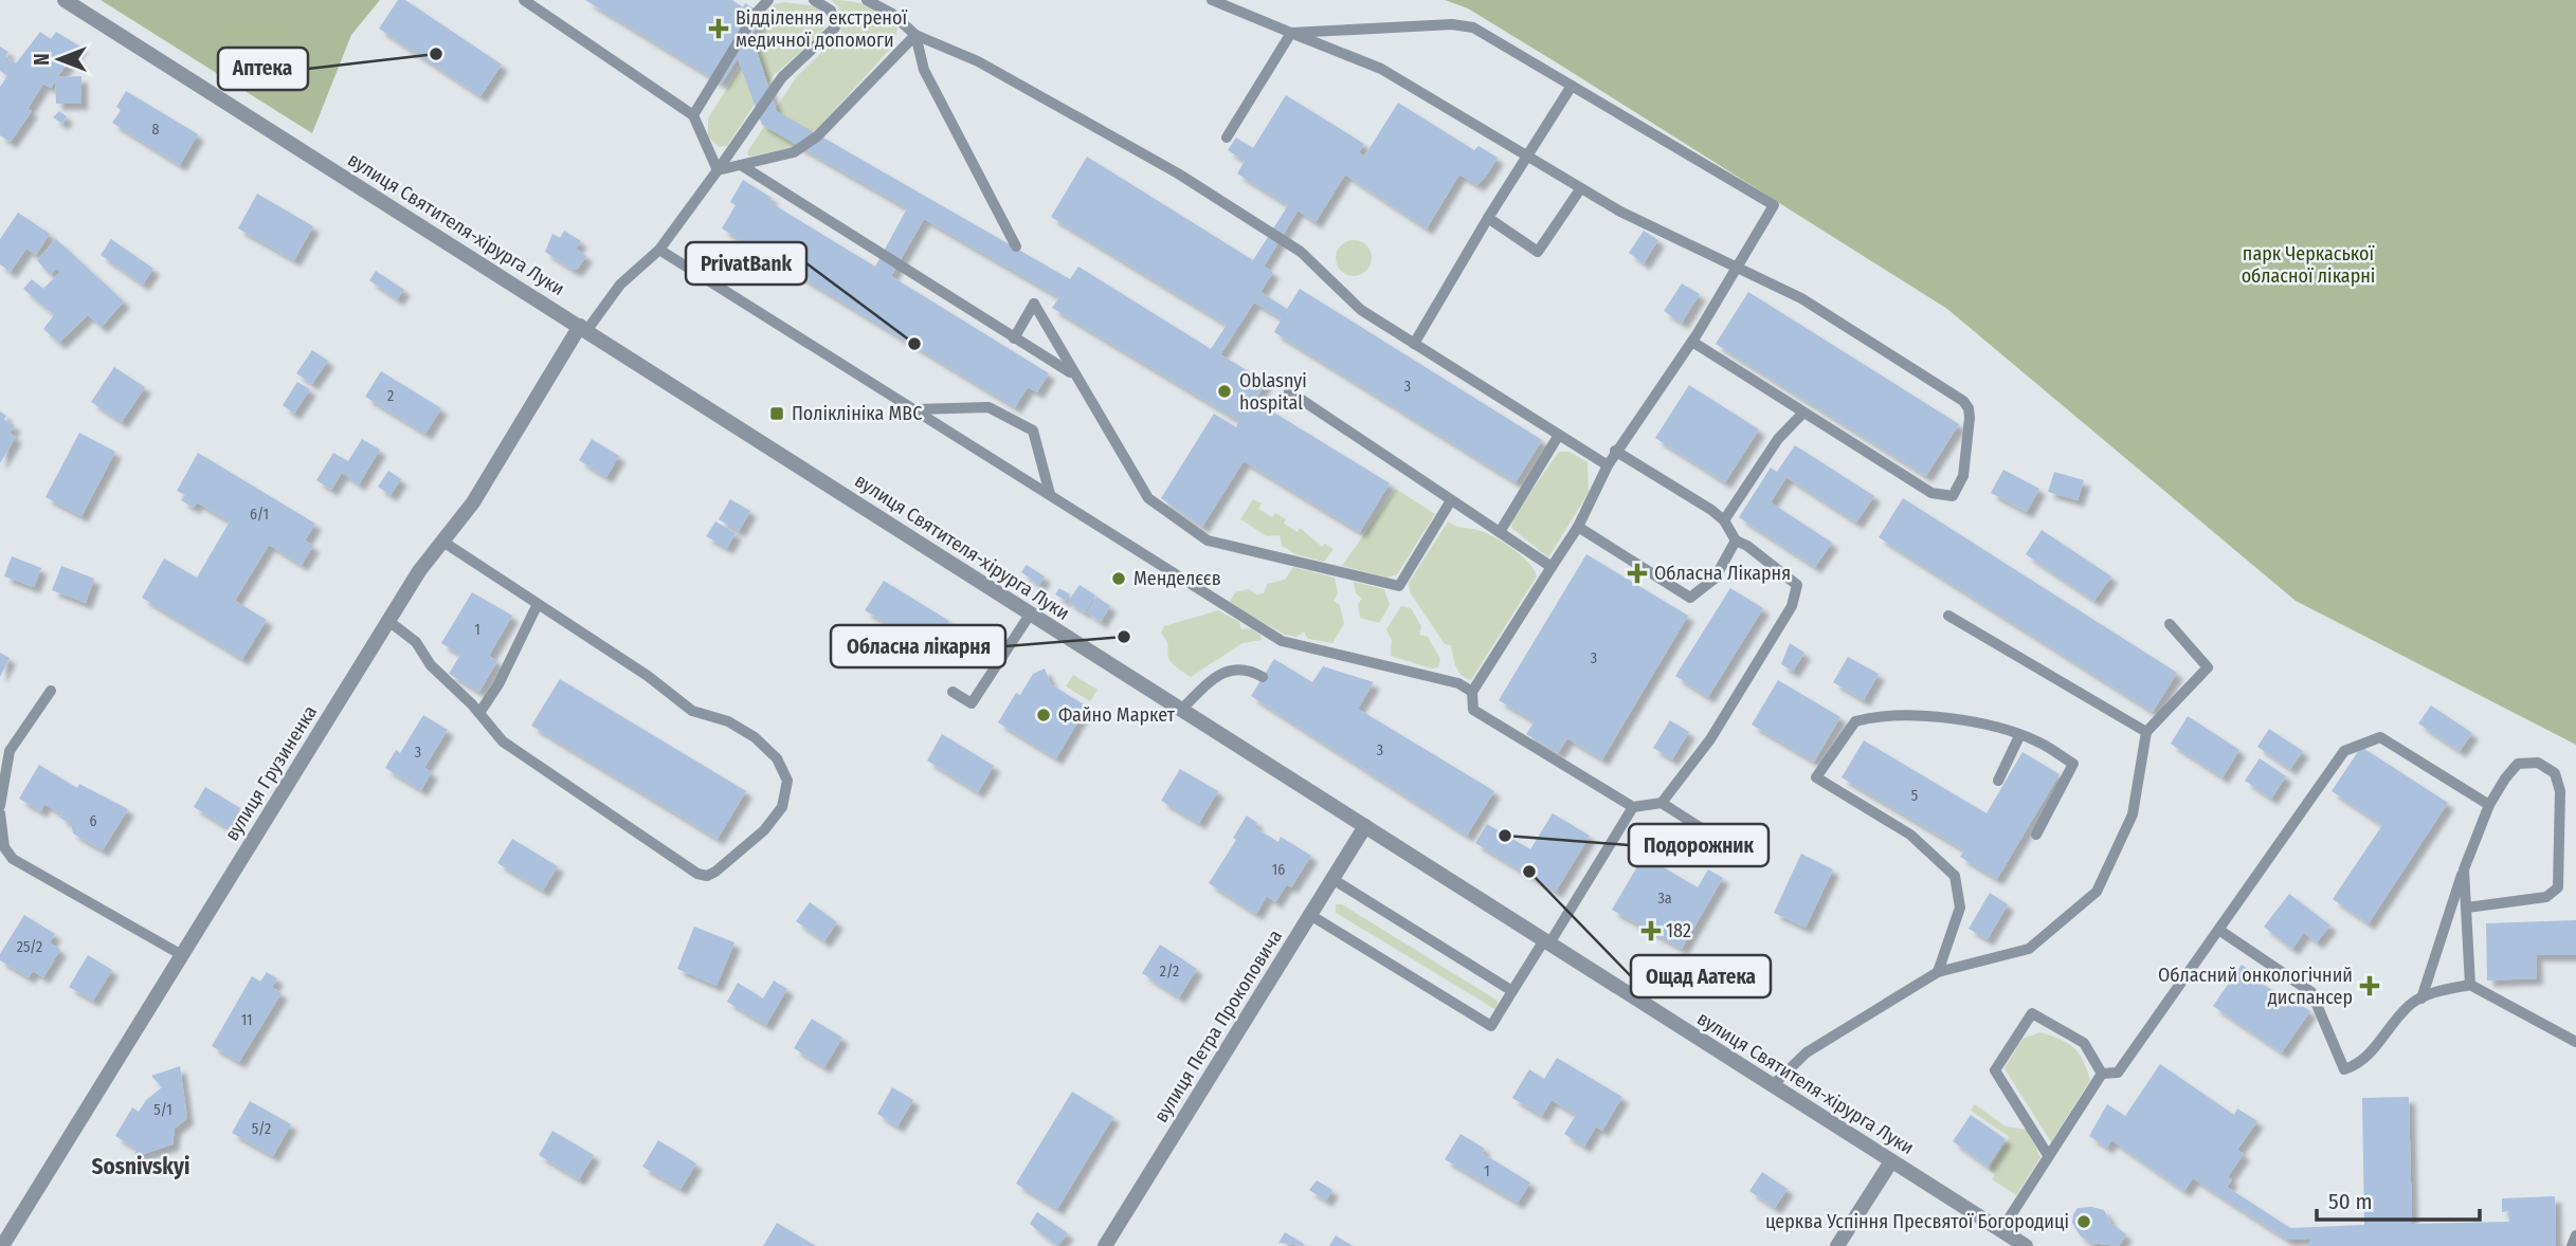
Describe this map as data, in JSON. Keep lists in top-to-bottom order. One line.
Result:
{"streets":{"street":["вулиця Святителя-хірурга Луки","вулиця Грузиненка","вулиця Петра Прокоповича"]},"crossings":[["вулиця Святителя-хірурга Луки","вулиця Грузиненка"],["вулиця Святителя-хірурга Луки","вулиця Петра Прокоповича"]],"districts":["Sosnivskyi"],"parks":["парк Черкаської обласної лікарні"],"places":{"health":["Відділення екстреної медичної допомоги","Обласна Лікарня","182","Обласний онкологічний диспансер"],"other":["Аптека","PrivatBank","Oblasnyi hospital","Менделєєв","Обласна лікарня","Файно Маркет","Подорожник","Ощад Аатека","церква Успіння Пресвятої Богородиці"],"transit":["Поліклініка МВС"]},"house_numbers":["8","3","2","6/1","1","3","3","3","5","6","16","3а","25/2","2/2","11","5/1","5/2","1"],"scale_bar":"50 m","north":"left"}
